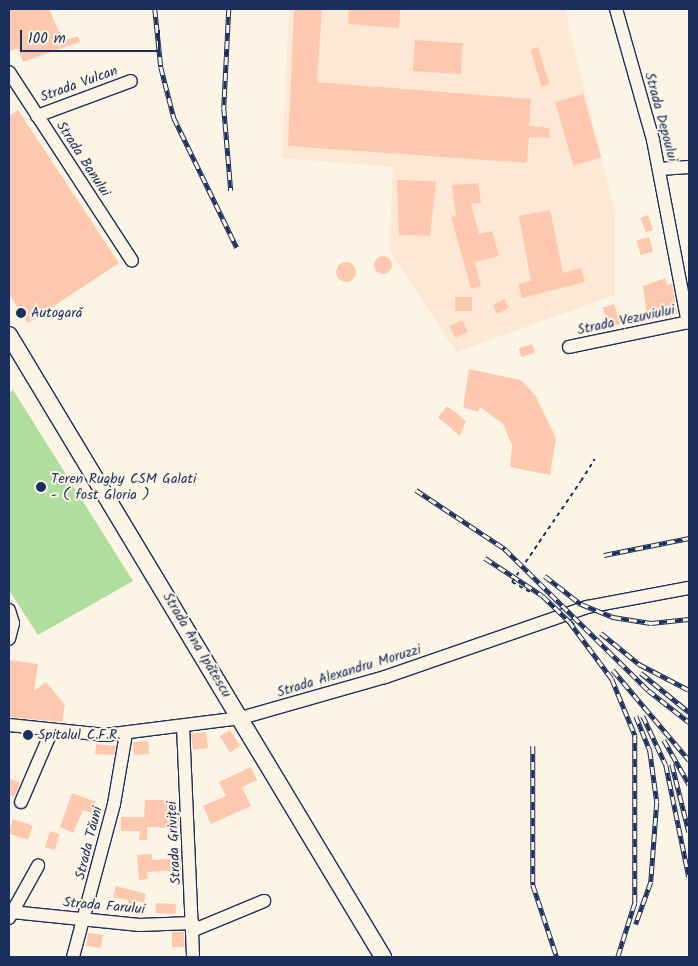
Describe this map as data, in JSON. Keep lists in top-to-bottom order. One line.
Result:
{"streets":{"main road":["Strada Ana Ipătescu"],"street":["Strada Vulcan","Strada Depoului","Strada Banului","Strada Vezuviului","Strada Alexandru Moruzzi","Strada Tăuni","Strada Griviței","Strada Farului"]},"crossings":[["Strada Vulcan","Strada Banului"],["Strada Depoului","Strada Vezuviului"],["Strada Ana Ipătescu","Strada Alexandru Moruzzi"],["Strada Alexandru Moruzzi","Strada Tăuni"],["Strada Alexandru Moruzzi","Strada Griviței"],["Strada Tăuni","Strada Farului"],["Strada Griviței","Strada Farului"]],"places":["Autogară","Teren Rugby CSM Galati - ( fost Gloria )","Spitalul C.F.R."],"scale_bar":"100 m"}
